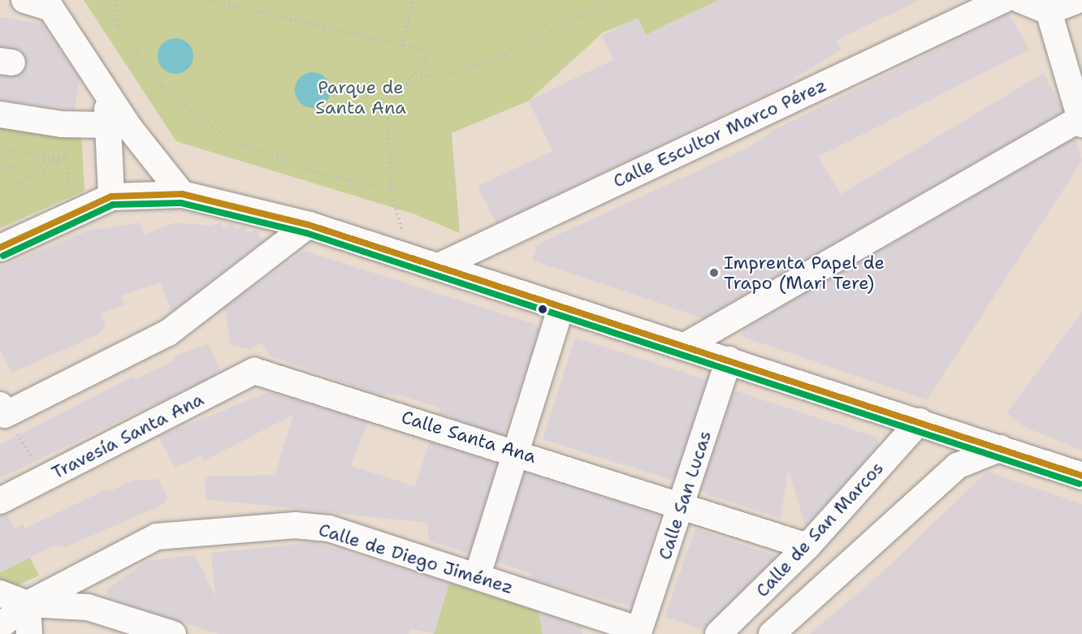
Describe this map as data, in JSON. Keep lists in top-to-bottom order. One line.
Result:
{"streets":{"street":["Calle Escultor Marco Pérez","Travesía Santa Ana","Calle Santa Ana","Calle San Lucas","Calle de San Marcos","Calle de Diego Jiménez"]},"crossings":[["Travesía Santa Ana","Calle Santa Ana"],["Calle Santa Ana","Calle San Lucas"],["Calle Santa Ana","Calle de San Marcos"],["Calle San Lucas","Calle de Diego Jiménez"]],"parks":["Parque de Santa Ana"],"places":["Imprenta Papel de Trapo (Mari Tere)"]}
